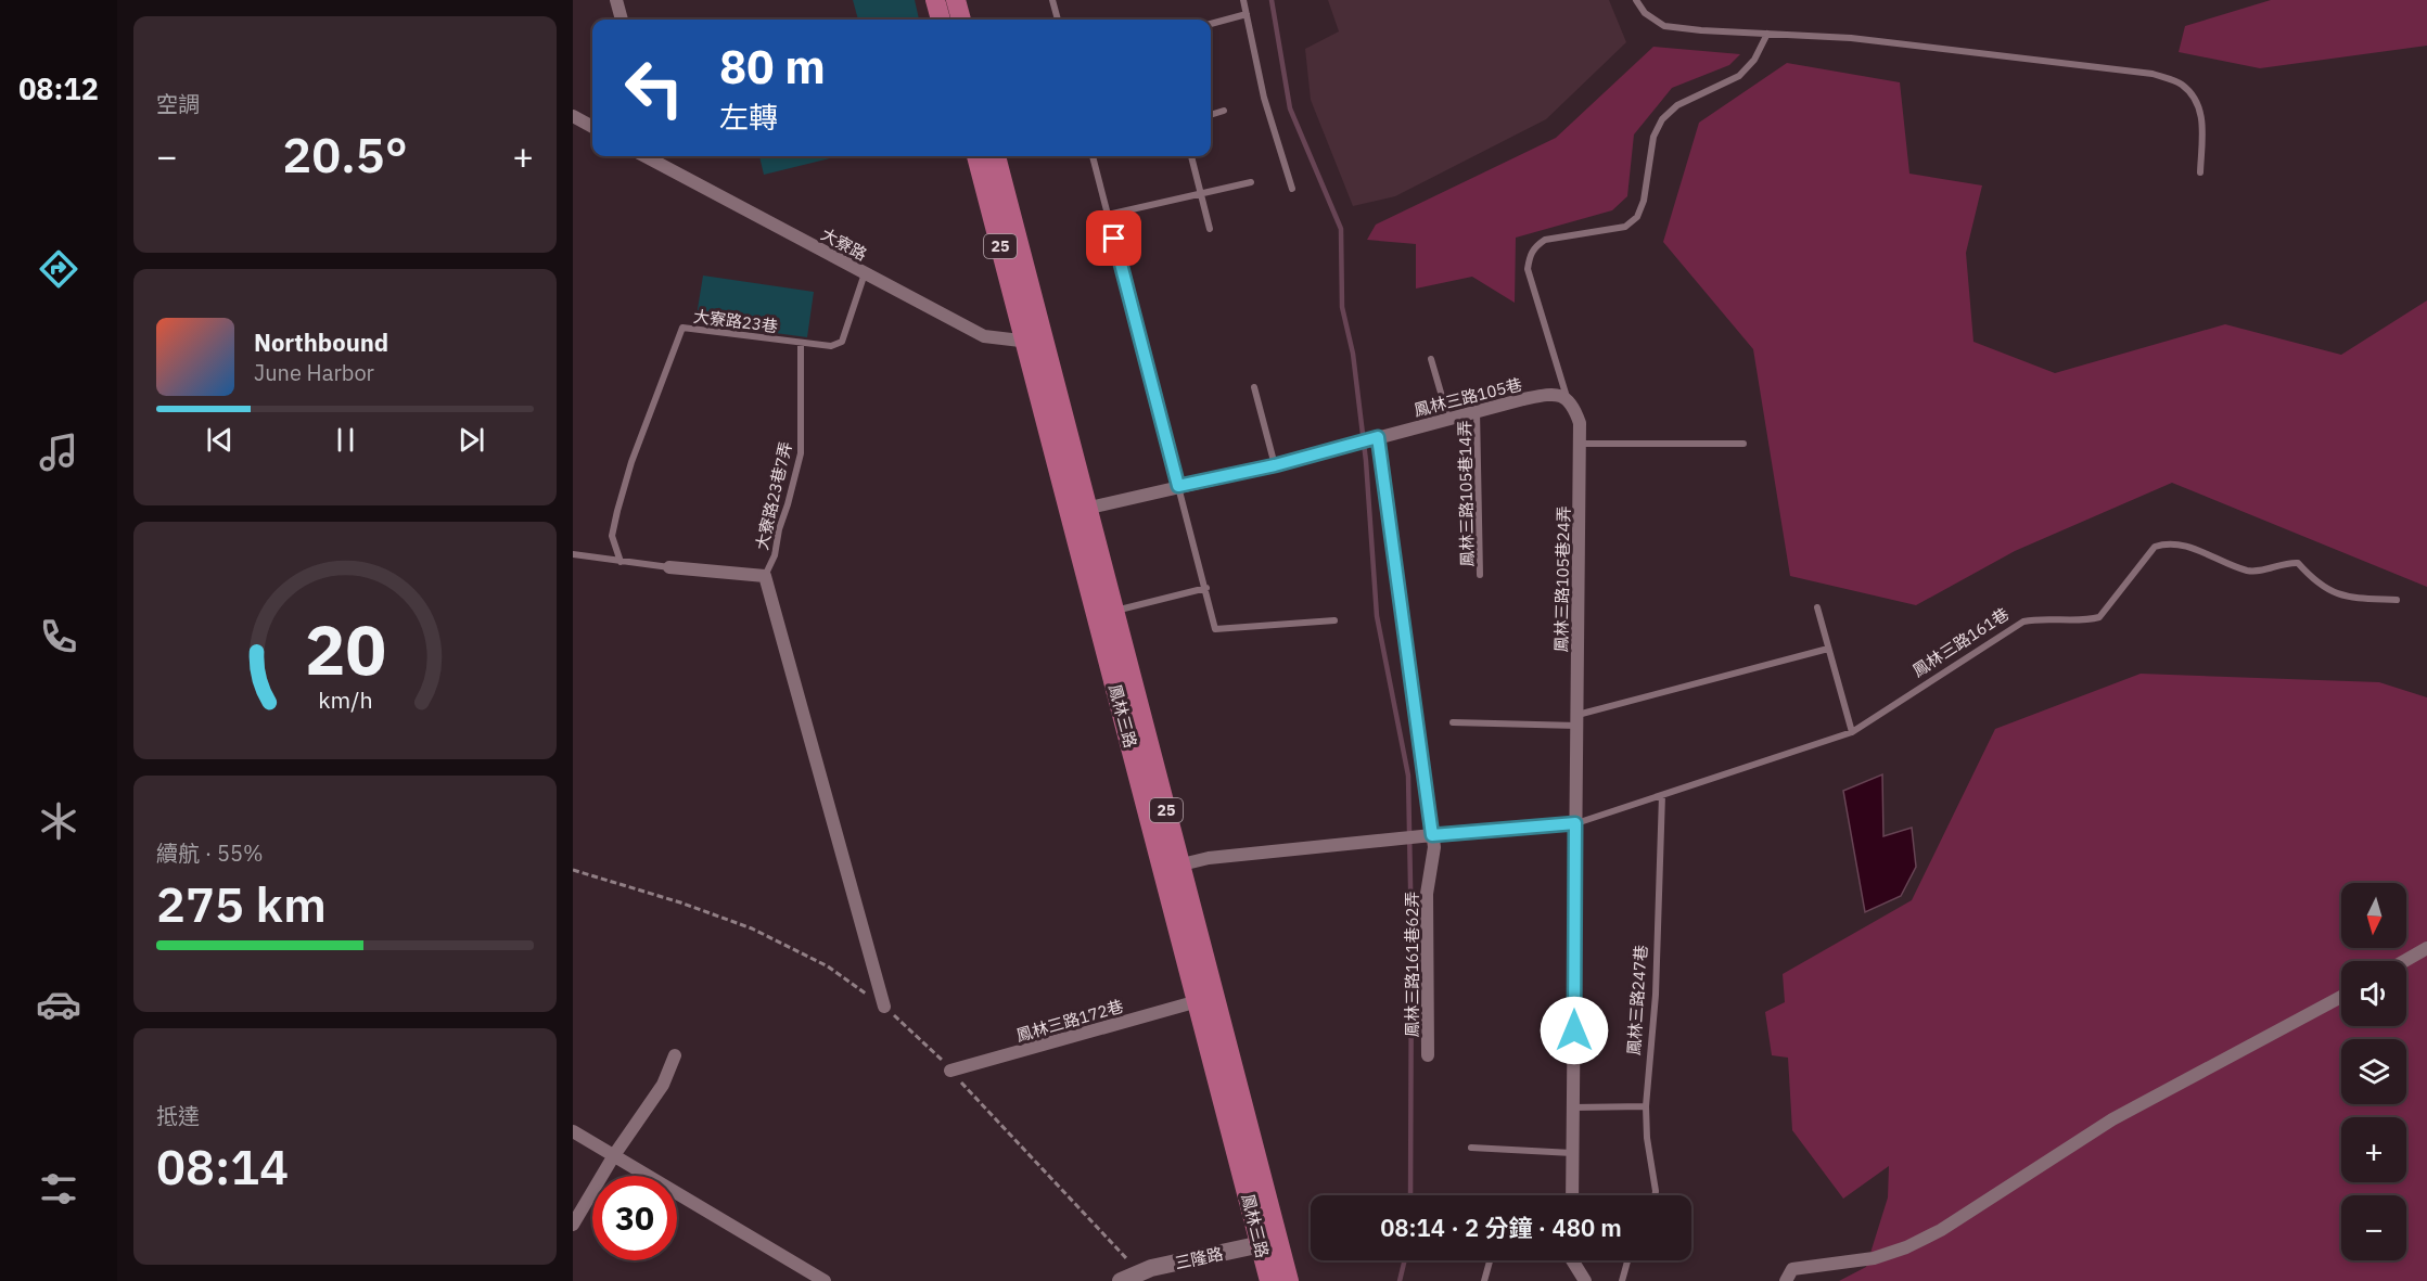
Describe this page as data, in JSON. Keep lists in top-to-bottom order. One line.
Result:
{"streets":{"main road":["25","鳳林三路"],"street":["大寮路","鳳林三路105巷","鳳林三路105巷24弄","鳳林三路161巷62弄","鳳林三路172巷","三隆路"],"lane":["大寮路23巷","鳳林三路105巷14弄","大寮路23巷7弄","鳳林三路161巷","鳳林三路247巷"]},"crossings":[["大寮路","大寮路23巷"],["大寮路","鳳林三路"],["大寮路23巷","大寮路23巷7弄"],["鳳林三路105巷","鳳林三路105巷14弄"],["鳳林三路105巷","鳳林三路105巷24弄"],["鳳林三路105巷","鳳林三路"],["鳳林三路161巷","鳳林三路247巷"],["鳳林三路","鳳林三路172巷"],["鳳林三路","三隆路"]],"north":"bottom","page":{"tabs":"08:12","tile":["空調",["續航 · 55%","275 km"],["抵達","08:14"]],"turn":["80 m","左轉"],"heat":["−","20.5°","+"],"song":["Northbound","June Harbor"],"map_buttons":["+","−"],"limit":"30","trip":"08:14 · 2 分鐘 · 480 m","gauge":["20","km/h"]}}
